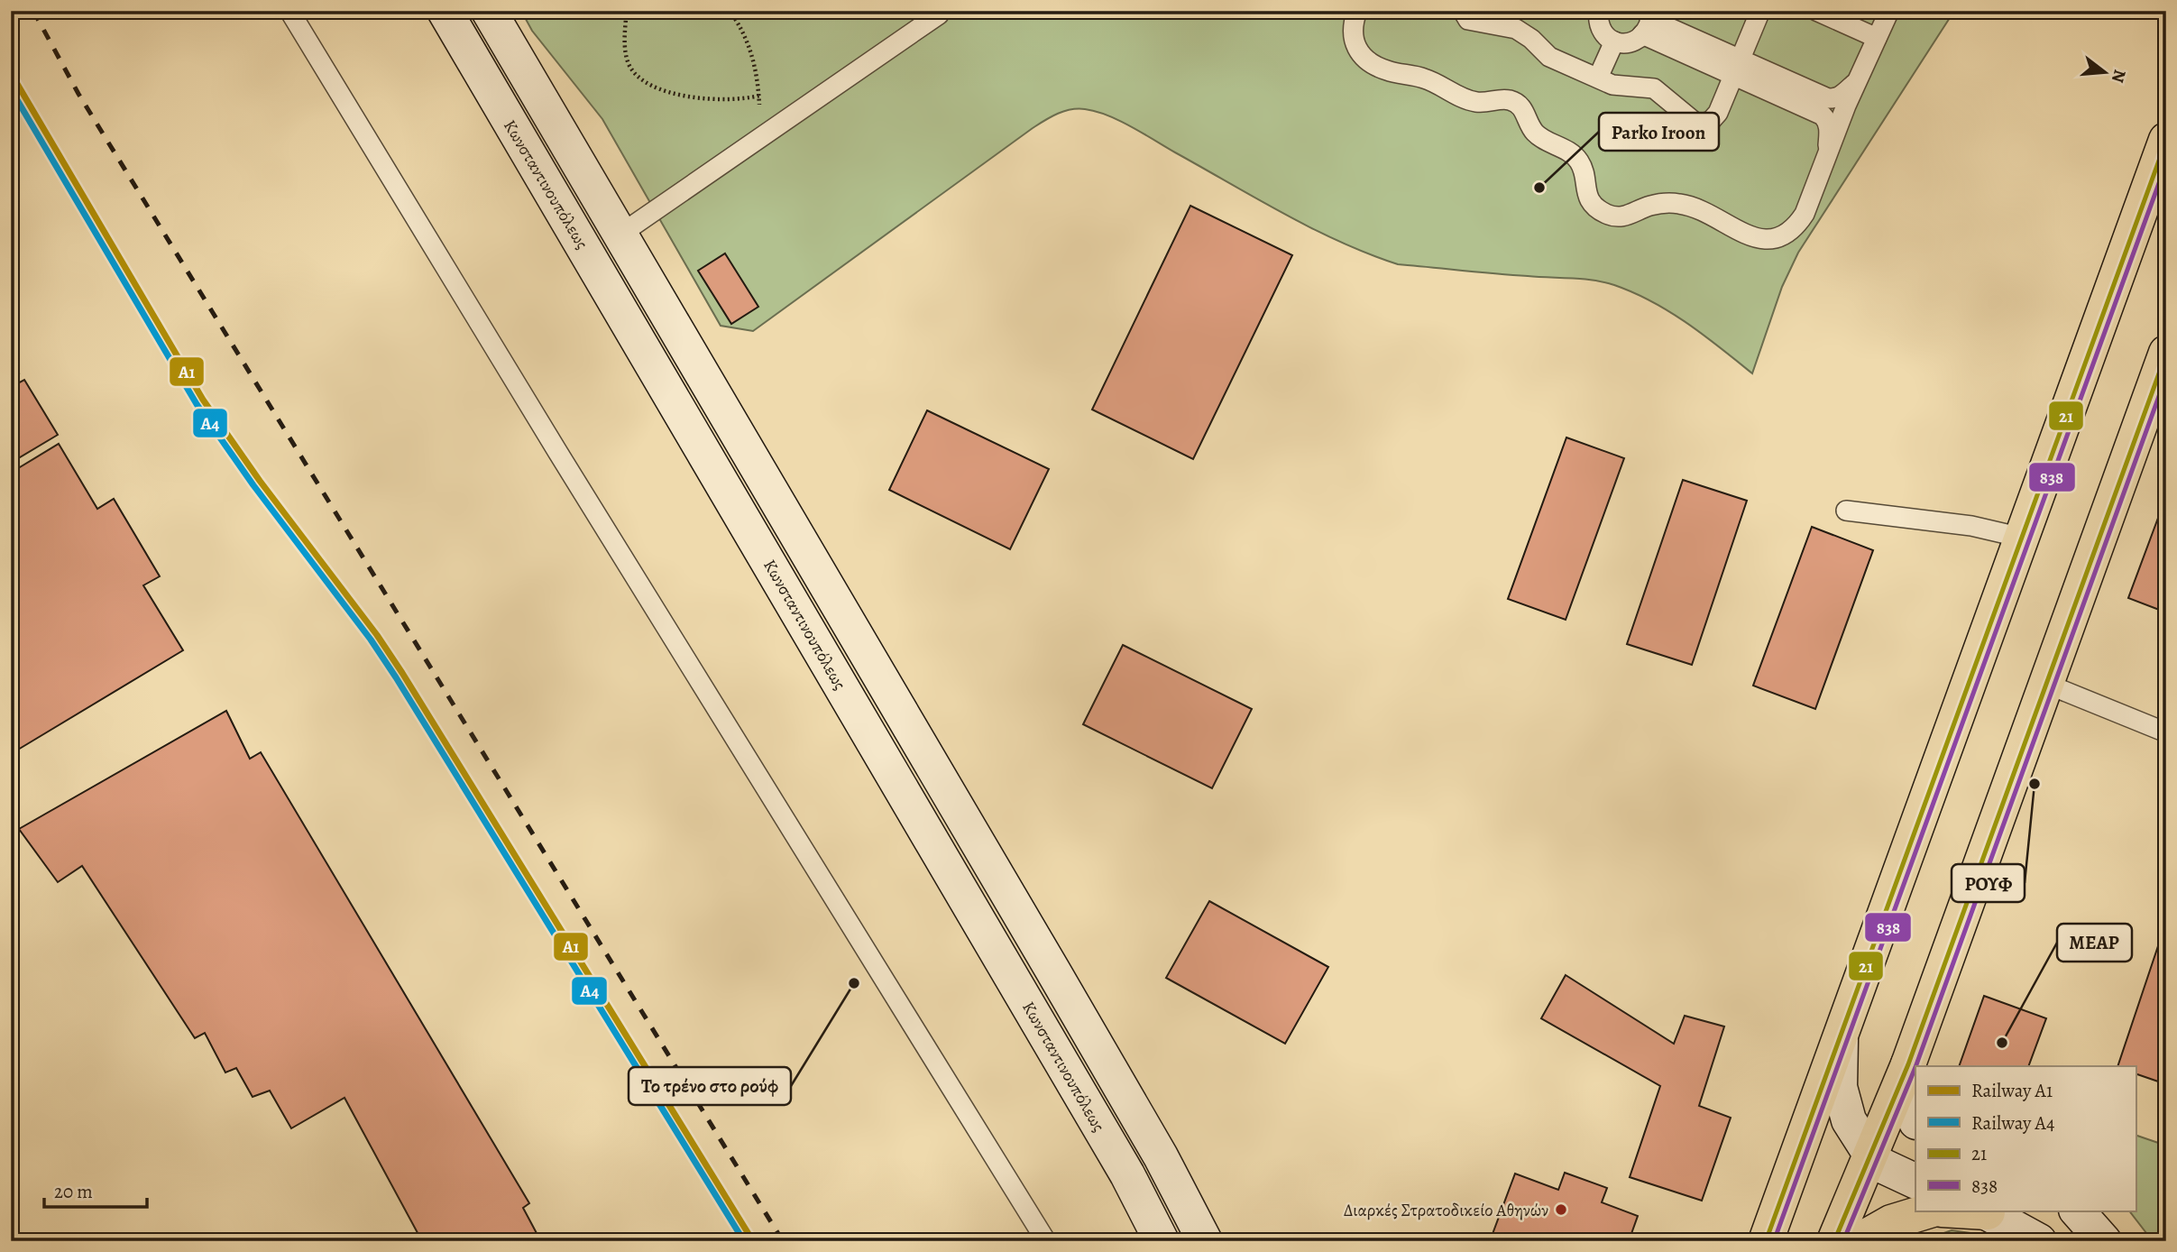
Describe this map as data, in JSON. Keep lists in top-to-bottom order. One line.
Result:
{"streets":{"main road":["Κωνσταντινουπόλεως"]},"places":["Parko Iroon","ΡΟΥΦ","Το τρένο στο ρούφ","MEAP","Διαρκές Στρατοδικείο Αθηνών"],"lines":["rail line A1","rail line A4","transit line 21","transit line 838"],"legend":["Railway A1","Railway A4","21","838"],"scale_bar":"20 m","north":"right"}
